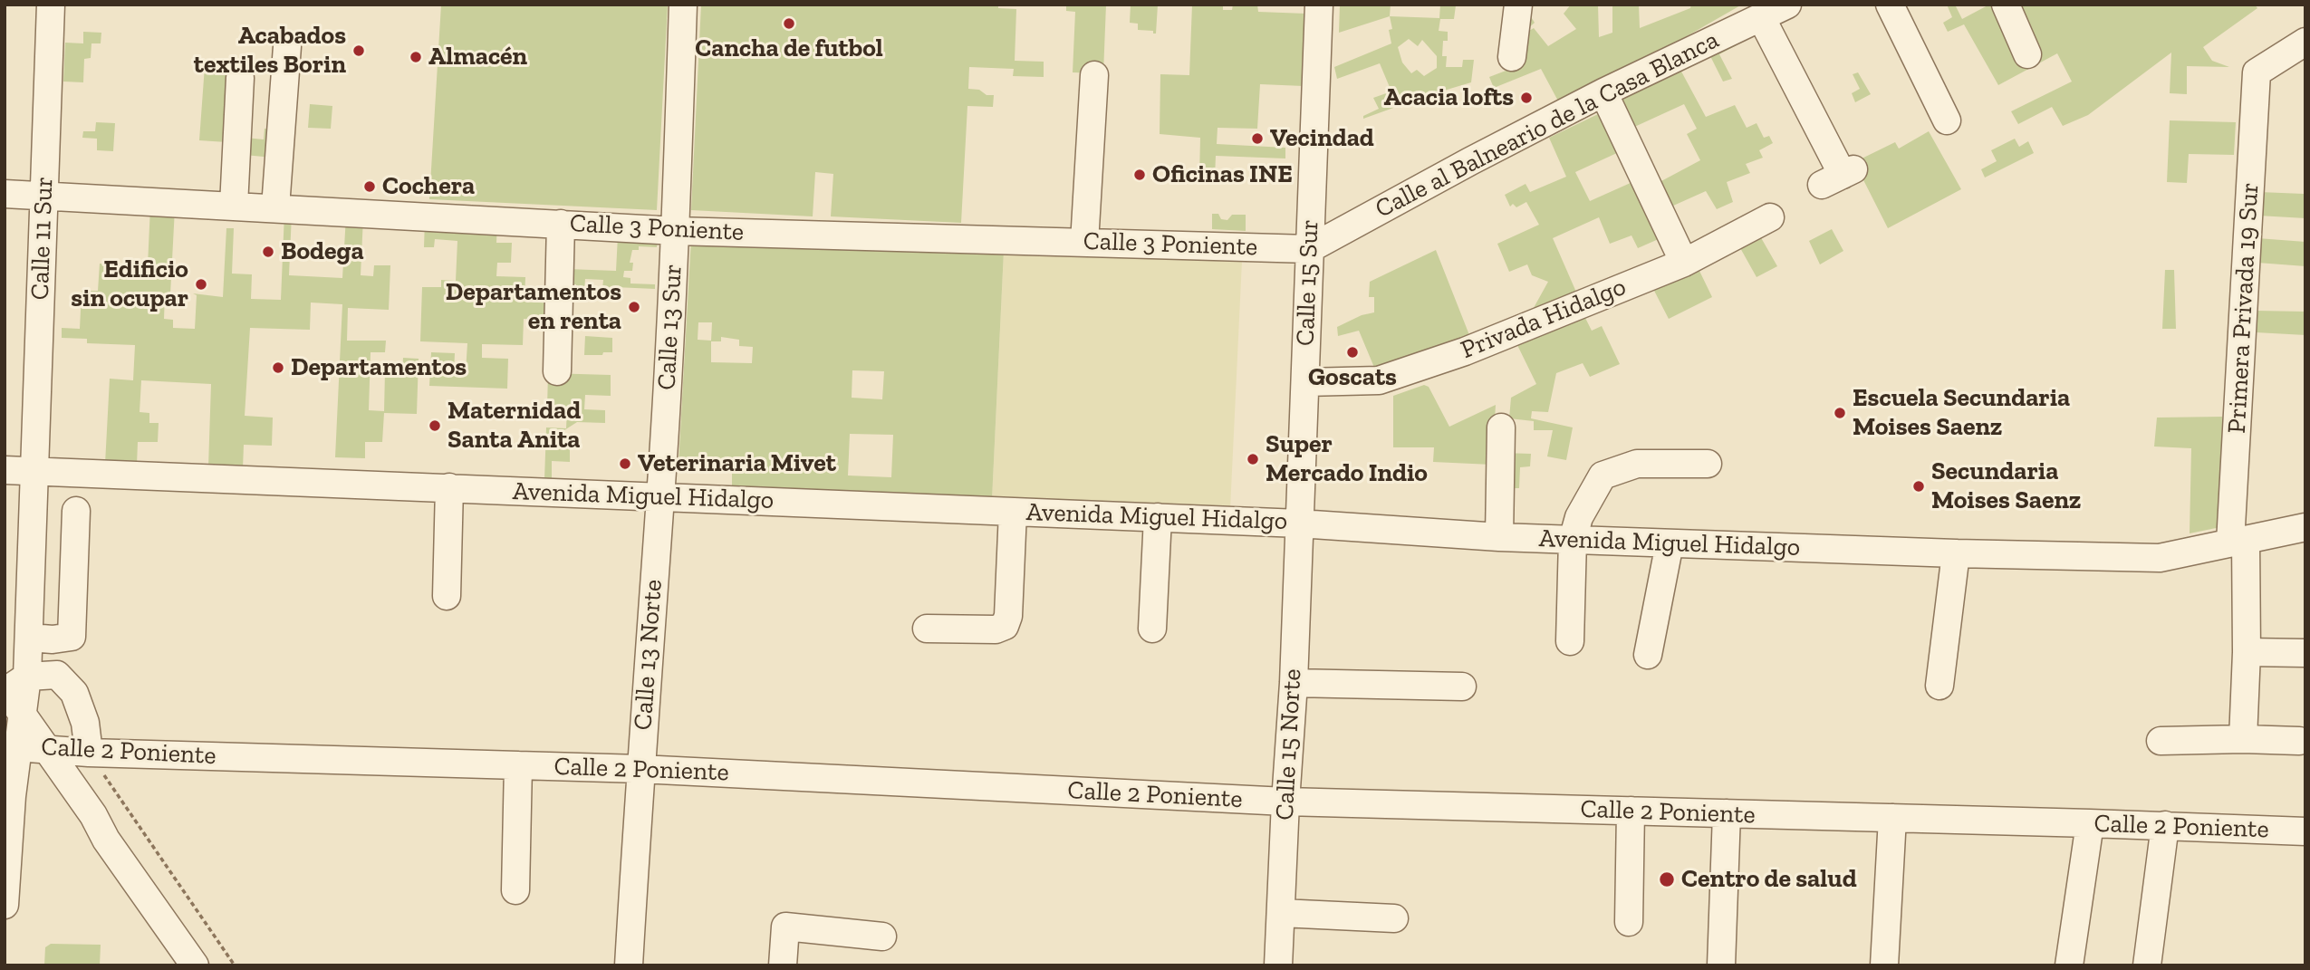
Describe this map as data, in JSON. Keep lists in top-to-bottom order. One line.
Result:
{"streets":{"street":["Calle al Balneario de la Casa Blanca","Calle 3 Poniente","Calle 11 Sur","Calle 15 Sur","Primera Privada 19 Sur","Privada Hidalgo","Calle 13 Sur","Avenida Miguel Hidalgo","Calle 13 Norte","Calle 15 Norte","Calle 2 Poniente"]},"crossings":[["Calle al Balneario de la Casa Blanca","Calle 3 Poniente"],["Calle al Balneario de la Casa Blanca","Calle 15 Sur"],["Calle 3 Poniente","Calle 11 Sur"],["Calle 3 Poniente","Calle 15 Sur"],["Calle 3 Poniente","Calle 13 Sur"],["Calle 11 Sur","Avenida Miguel Hidalgo"],["Calle 15 Sur","Privada Hidalgo"],["Calle 15 Sur","Avenida Miguel Hidalgo"],["Calle 15 Sur","Calle 15 Norte"],["Primera Privada 19 Sur","Avenida Miguel Hidalgo"],["Calle 13 Sur","Avenida Miguel Hidalgo"],["Calle 13 Sur","Calle 13 Norte"],["Avenida Miguel Hidalgo","Calle 13 Norte"],["Avenida Miguel Hidalgo","Calle 15 Norte"],["Calle 13 Norte","Calle 2 Poniente"],["Calle 15 Norte","Calle 2 Poniente"]],"places":["Cancha de futbol","Acabados textiles Borin","Almacén","Acacia lofts","Vecindad","Oficinas INE","Cochera","Bodega","Edificio sin ocupar","Departamentos en renta","Goscats","Departamentos","Escuela Secundaria Moises Saenz","Maternidad Santa Anita","Super Mercado Indio","Veterinaria Mivet","Secundaria Moises Saenz","Centro de salud"]}
